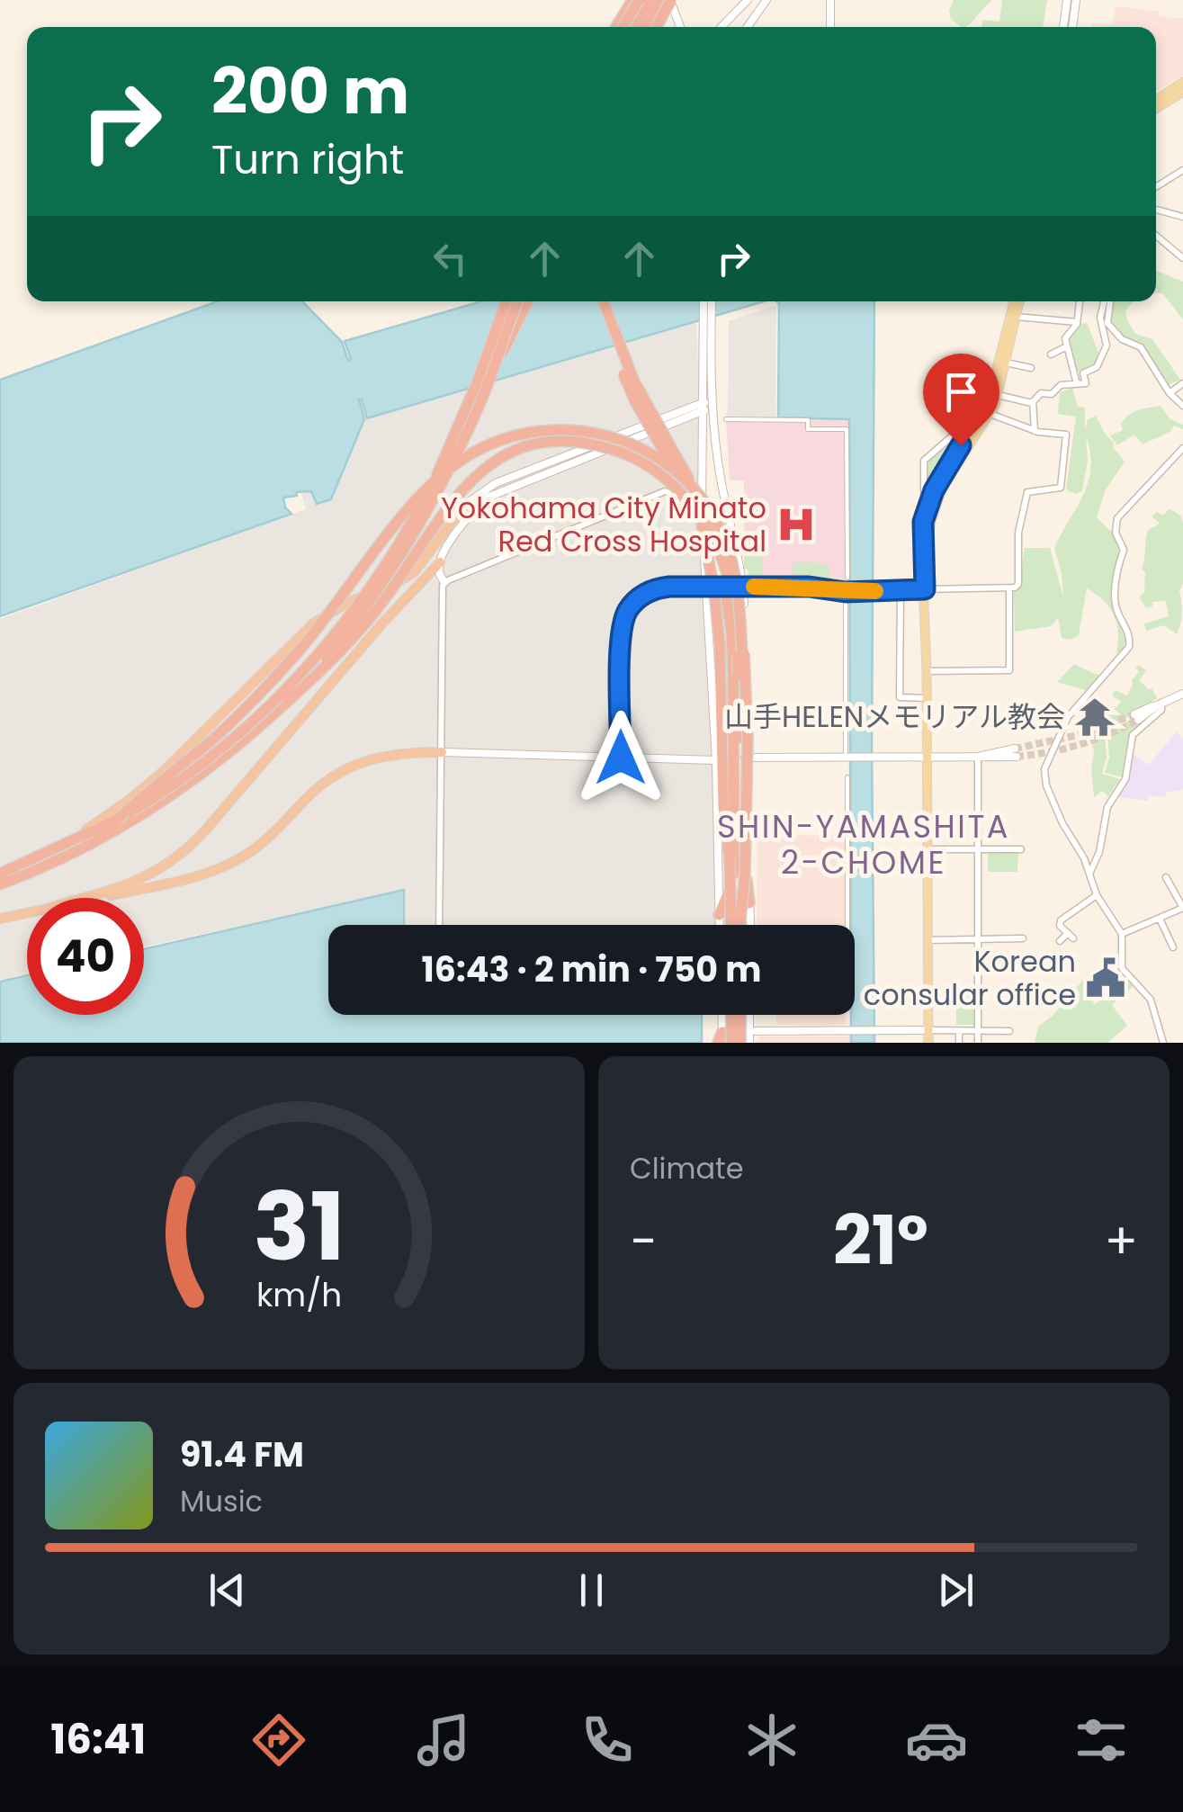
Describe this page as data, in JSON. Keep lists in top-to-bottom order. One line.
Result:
{"districts":["SHIN-YAMASHITA 2-CHOME"],"places":{"hospital":["Yokohama City Minato Red Cross Hospital"],"temple":["山手HELENメモリアル教会"],"public building":["Korean consular office"]},"page":{"turn":["200 m","Turn right"],"limit":"40","trip":"16:43 · 2 min · 750 m","tile":"Climate","heat":["−","21°","+"],"song":["91.4 FM","Music"],"tabs":"16:41","gauge":["31","km/h"]}}
